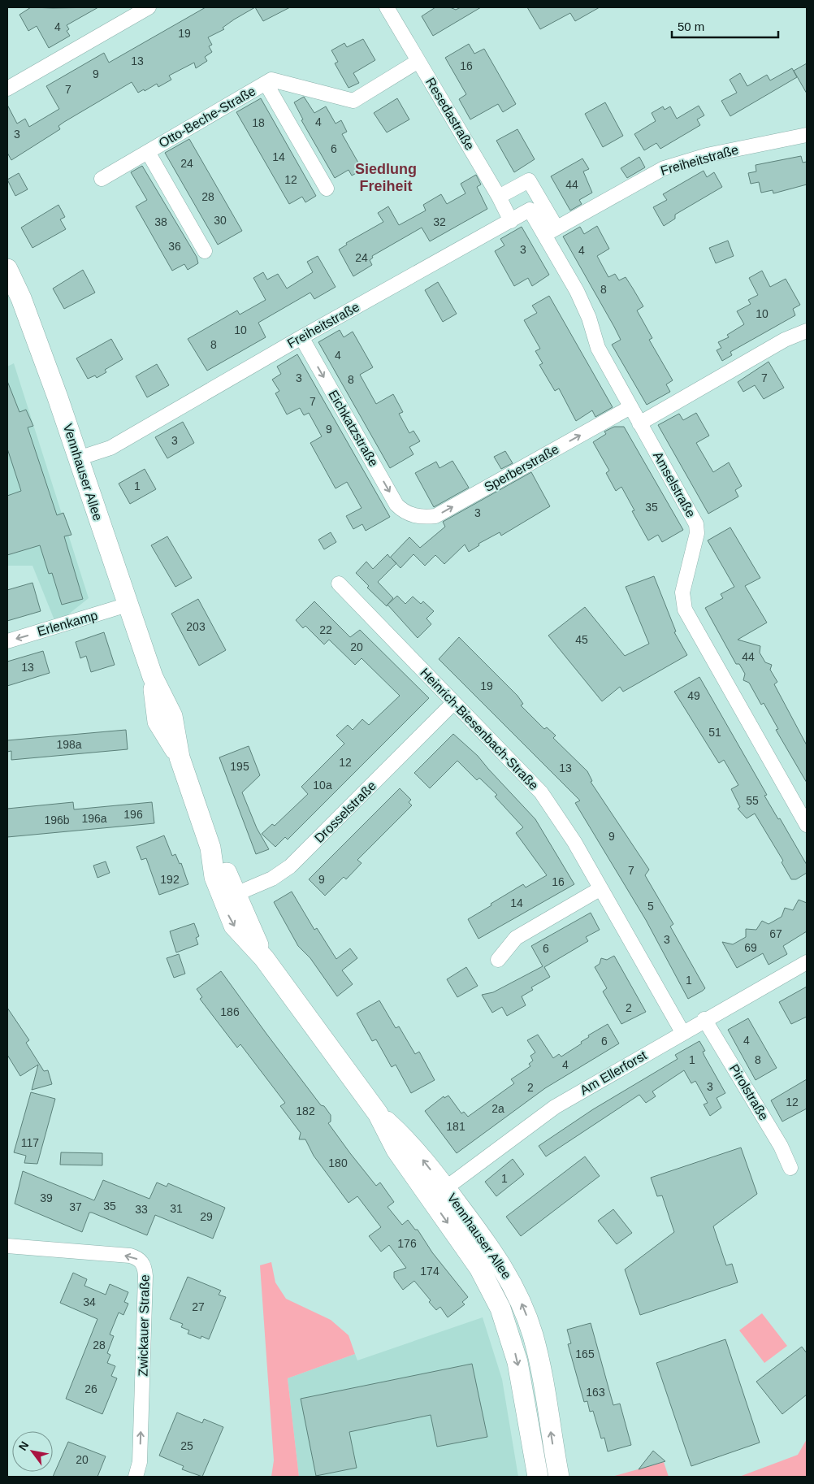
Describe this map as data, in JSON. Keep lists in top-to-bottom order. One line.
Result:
{"streets":{"main road":["Vennhauser Allee"],"street":["Resedastraße","Otto-Beche-Straße","Freiheitstraße","Eichkatzstraße","Sperberstraße","Amselstraße","Erlenkamp","Heinrich-Biesenbach-Straße","Drosselstraße","Am Ellerforst","Pirolstraße","Zwickauer Straße"]},"crossings":[["Resedastraße","Otto-Beche-Straße"],["Resedastraße","Freiheitstraße"],["Freiheitstraße","Eichkatzstraße"],["Freiheitstraße","Vennhauser Allee"],["Freiheitstraße","Amselstraße"],["Eichkatzstraße","Sperberstraße"],["Sperberstraße","Amselstraße"],["Vennhauser Allee","Erlenkamp"],["Vennhauser Allee","Drosselstraße"],["Vennhauser Allee","Am Ellerforst"],["Heinrich-Biesenbach-Straße","Drosselstraße"],["Heinrich-Biesenbach-Straße","Am Ellerforst"],["Am Ellerforst","Pirolstraße"]],"one_way":["Eichkatzstraße","Sperberstraße","Erlenkamp"],"districts":["Siedlung Freiheit"],"house_numbers":["4","19","13","16","9","7","4","18","3","6","14","24","12","44","28","30","38","32","36","3","4","24","8","10","10","8","4","3","7","8","7","9","3","1","35","3","203","22","45","20","44","13","19","49","51","198a","12","195","13","10a","55","196","196a","196b","9","7","192","9","16","14","5","67","3","69","6","1","2","186","4","6","1","8","4","3","2","12","2a","182","181","117","180","1","39","35","37","31","33","29","176","174","34","27","28","165","26","163","25","20"],"scale_bar":"50 m","north":"top left"}
